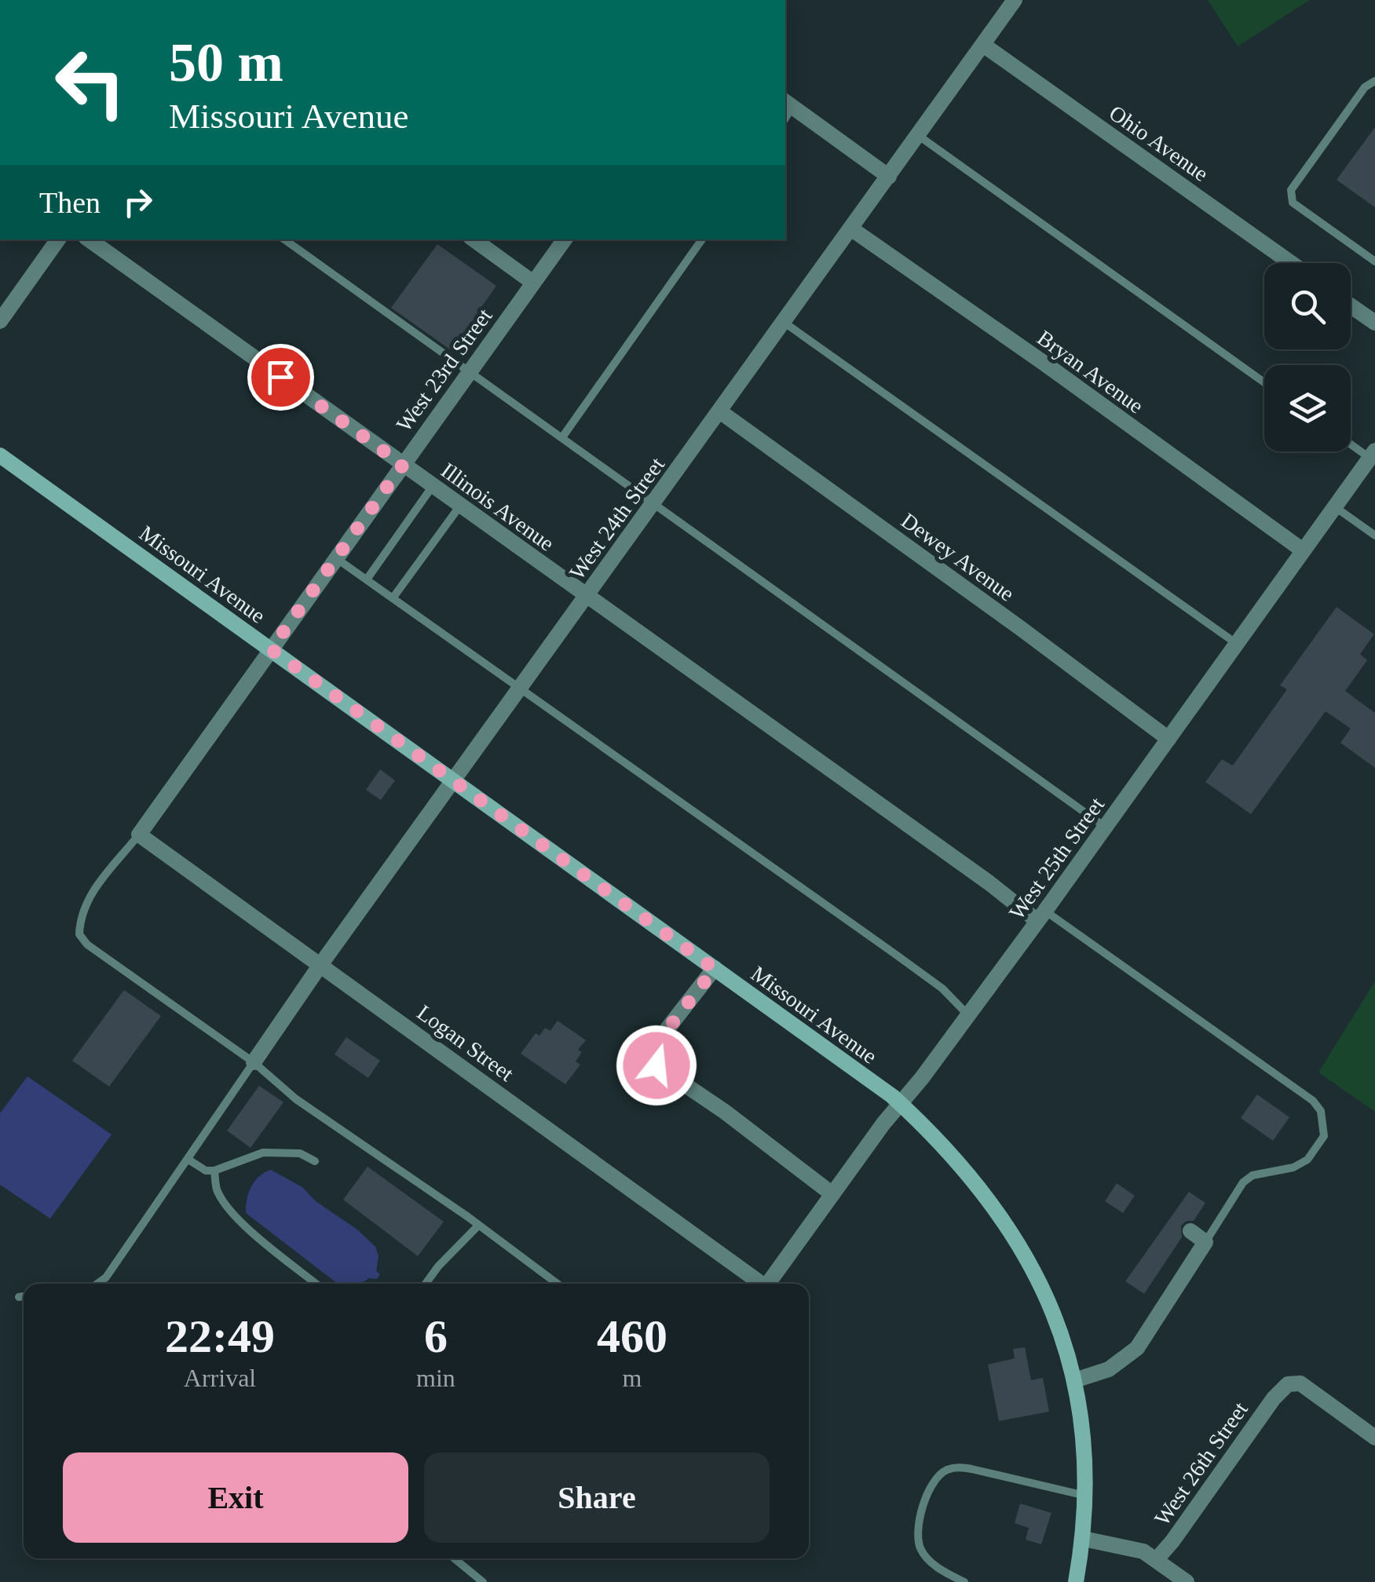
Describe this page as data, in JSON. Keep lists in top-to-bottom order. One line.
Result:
{"streets":{"street":["Ohio Avenue","West 23rd Street","Bryan Avenue","Illinois Avenue","West 24th Street","Dewey Avenue","Missouri Avenue","West 25th Street","Logan Street","West 26th Street"]},"crossings":[["Ohio Avenue","West 24th Street"],["West 23rd Street","Illinois Avenue"],["West 23rd Street","Missouri Avenue"],["West 23rd Street","Logan Street"],["Bryan Avenue","West 24th Street"],["Bryan Avenue","West 25th Street"],["Illinois Avenue","West 24th Street"],["Illinois Avenue","West 25th Street"],["West 24th Street","Dewey Avenue"],["West 24th Street","Missouri Avenue"],["West 24th Street","Logan Street"],["Dewey Avenue","West 25th Street"],["Missouri Avenue","West 25th Street"]],"page":{"turn":["50 m","Missouri Avenue"],"then":"Then","eta":["22:49","Arrival","6","min","460","m"],"buttons":["Exit","Share"]}}
